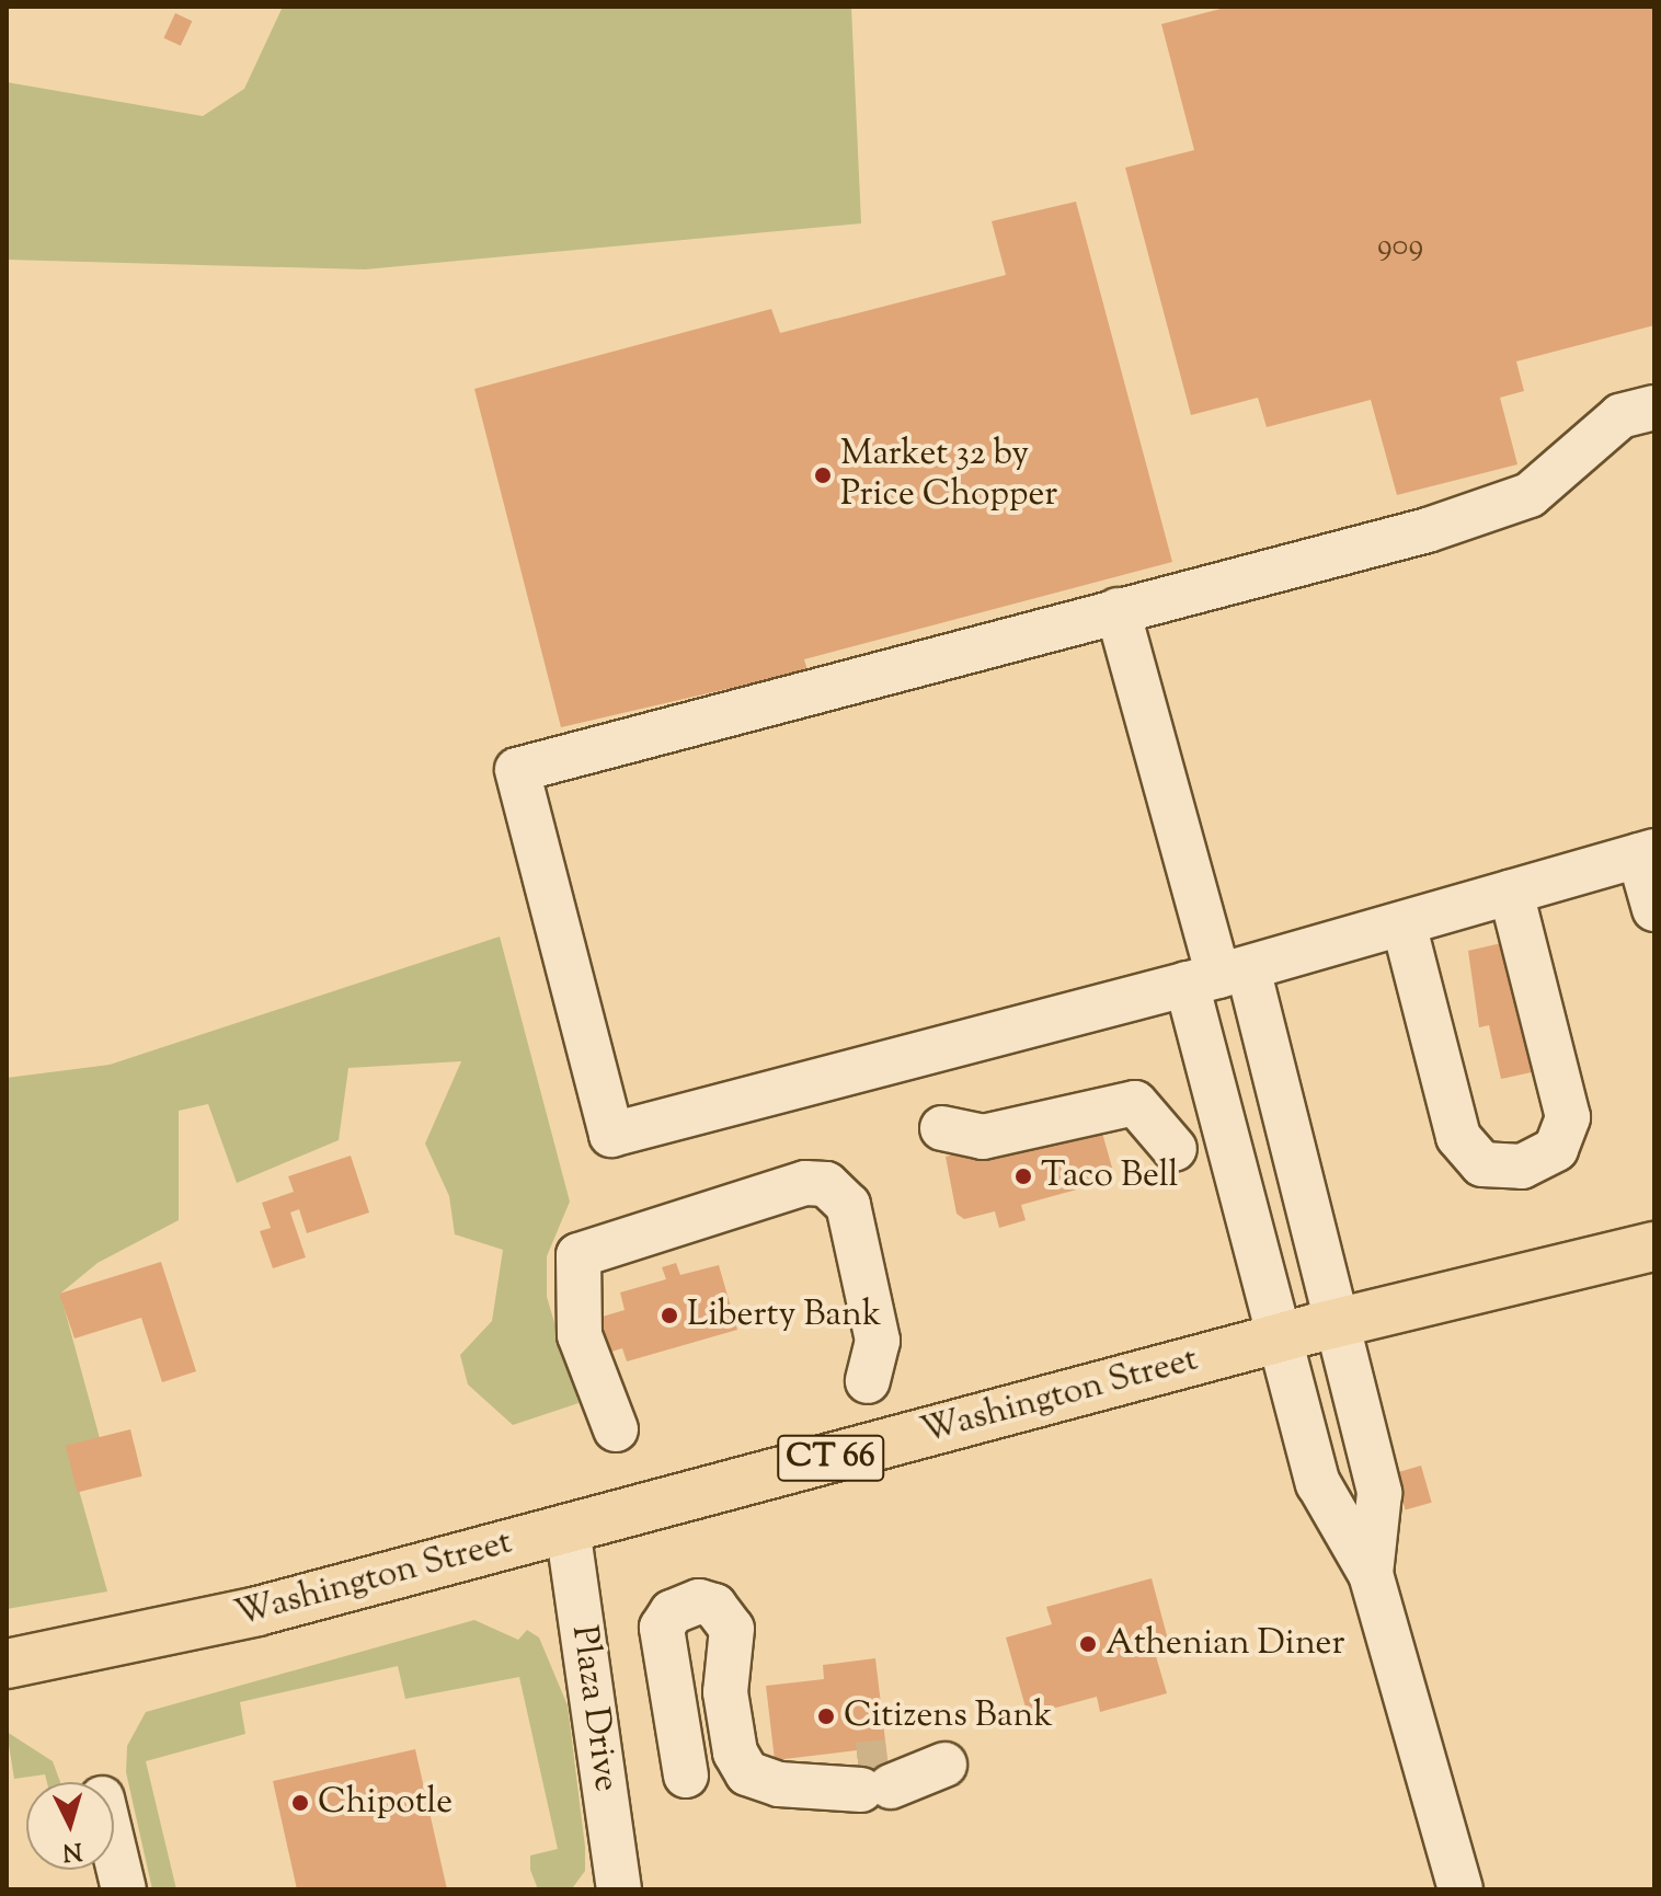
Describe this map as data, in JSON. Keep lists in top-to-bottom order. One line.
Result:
{"streets":{"highway":["Washington Street","CT 66"],"street":["Plaza Drive"]},"crossings":[["Washington Street","Plaza Drive"]],"places":["Market 32 by Price Chopper","Taco Bell","Liberty Bank","Athenian Diner","Citizens Bank","Chipotle"],"house_numbers":["909"],"north":"bottom"}
